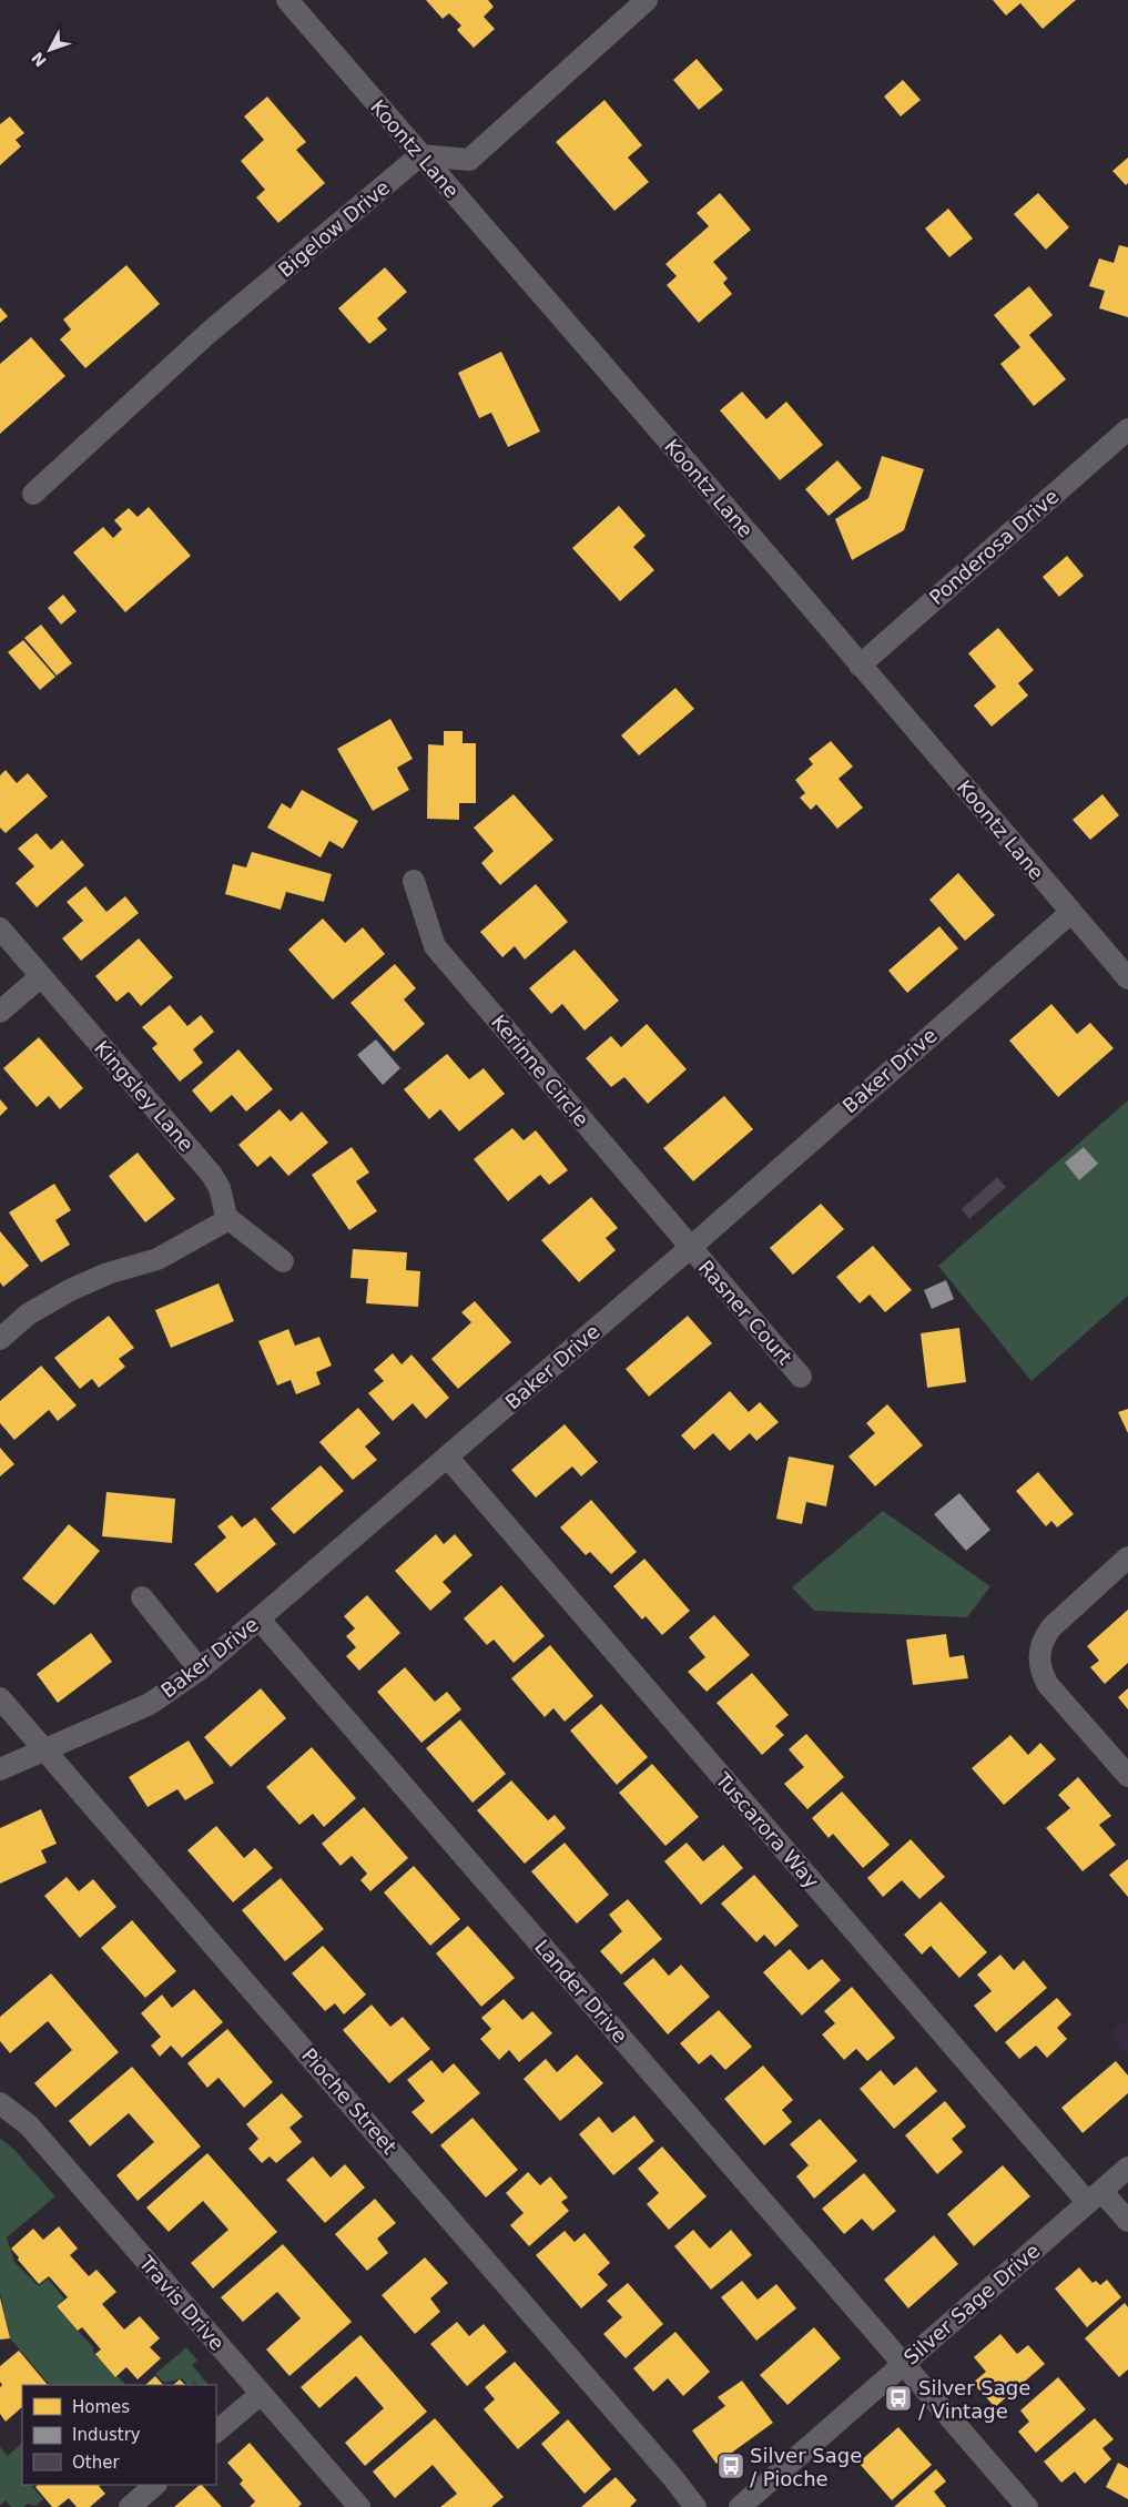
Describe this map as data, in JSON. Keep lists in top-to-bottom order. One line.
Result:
{"streets":{"street":["Koontz Lane","Bigelow Drive","Ponderosa Drive","Kerinne Circle","Baker Drive","Kingsley Lane","Rasner Court","Tuscarora Way","Lander Drive","Pioche Street","Travis Drive","Silver Sage Drive"]},"crossings":[["Koontz Lane","Bigelow Drive"],["Koontz Lane","Ponderosa Drive"],["Koontz Lane","Baker Drive"],["Kerinne Circle","Baker Drive"],["Kerinne Circle","Rasner Court"],["Baker Drive","Rasner Court"],["Baker Drive","Tuscarora Way"],["Baker Drive","Lander Drive"],["Baker Drive","Pioche Street"],["Tuscarora Way","Silver Sage Drive"],["Lander Drive","Silver Sage Drive"]],"places":{"bus stop":["Silver Sage / Vintage","Silver Sage / Pioche"]},"legend":["Homes","Industry","Other"],"north":"bottom left"}
